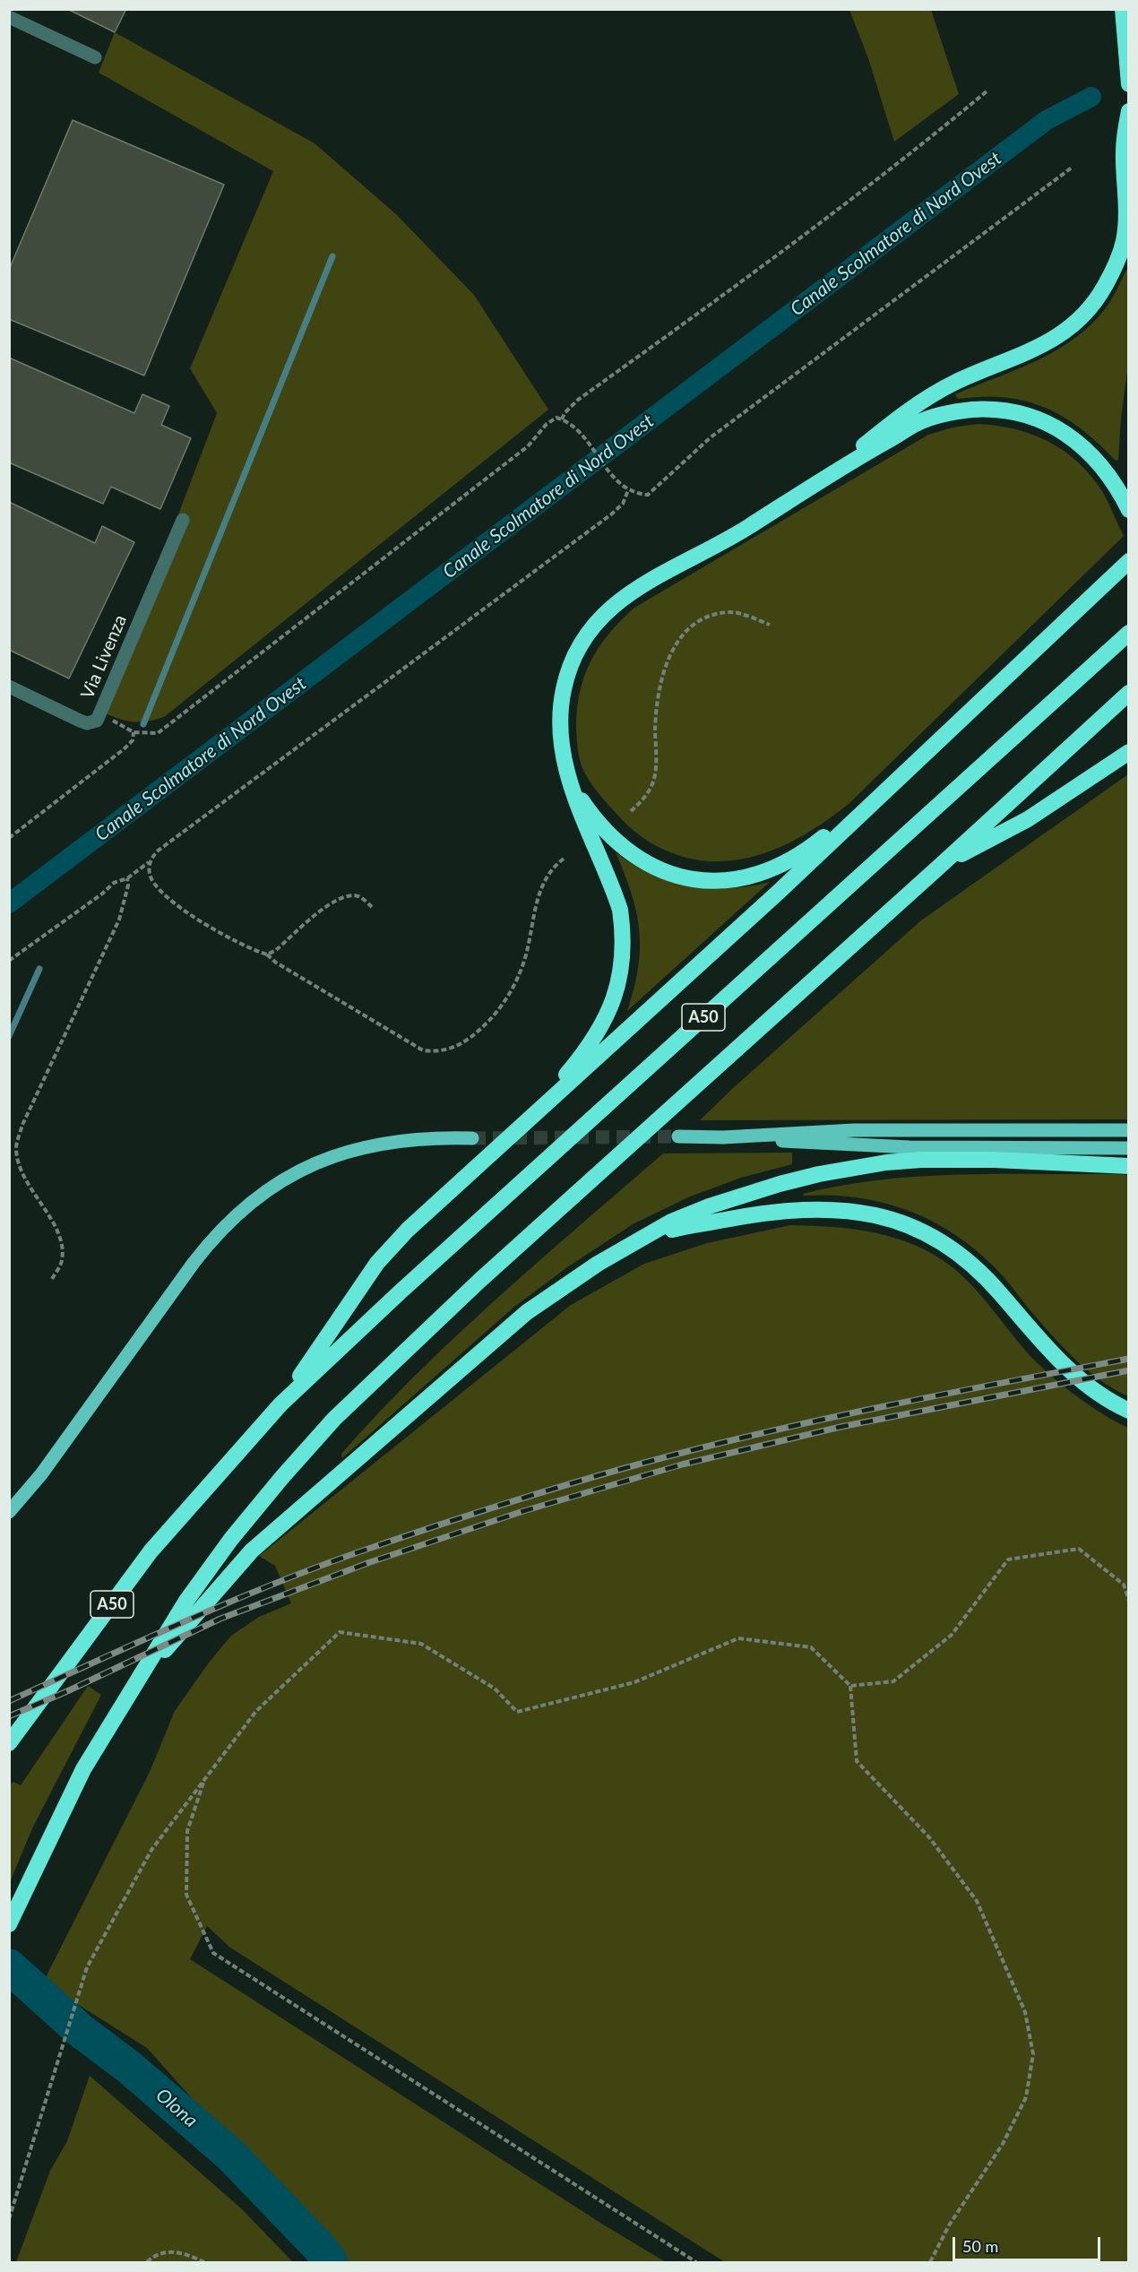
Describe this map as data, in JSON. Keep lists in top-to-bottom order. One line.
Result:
{"streets":{"highway":["A50"],"lane":["Via Livenza"]},"water":["Canale Scolmatore di Nord Ovest","Olona"],"scale_bar":"50 m"}
